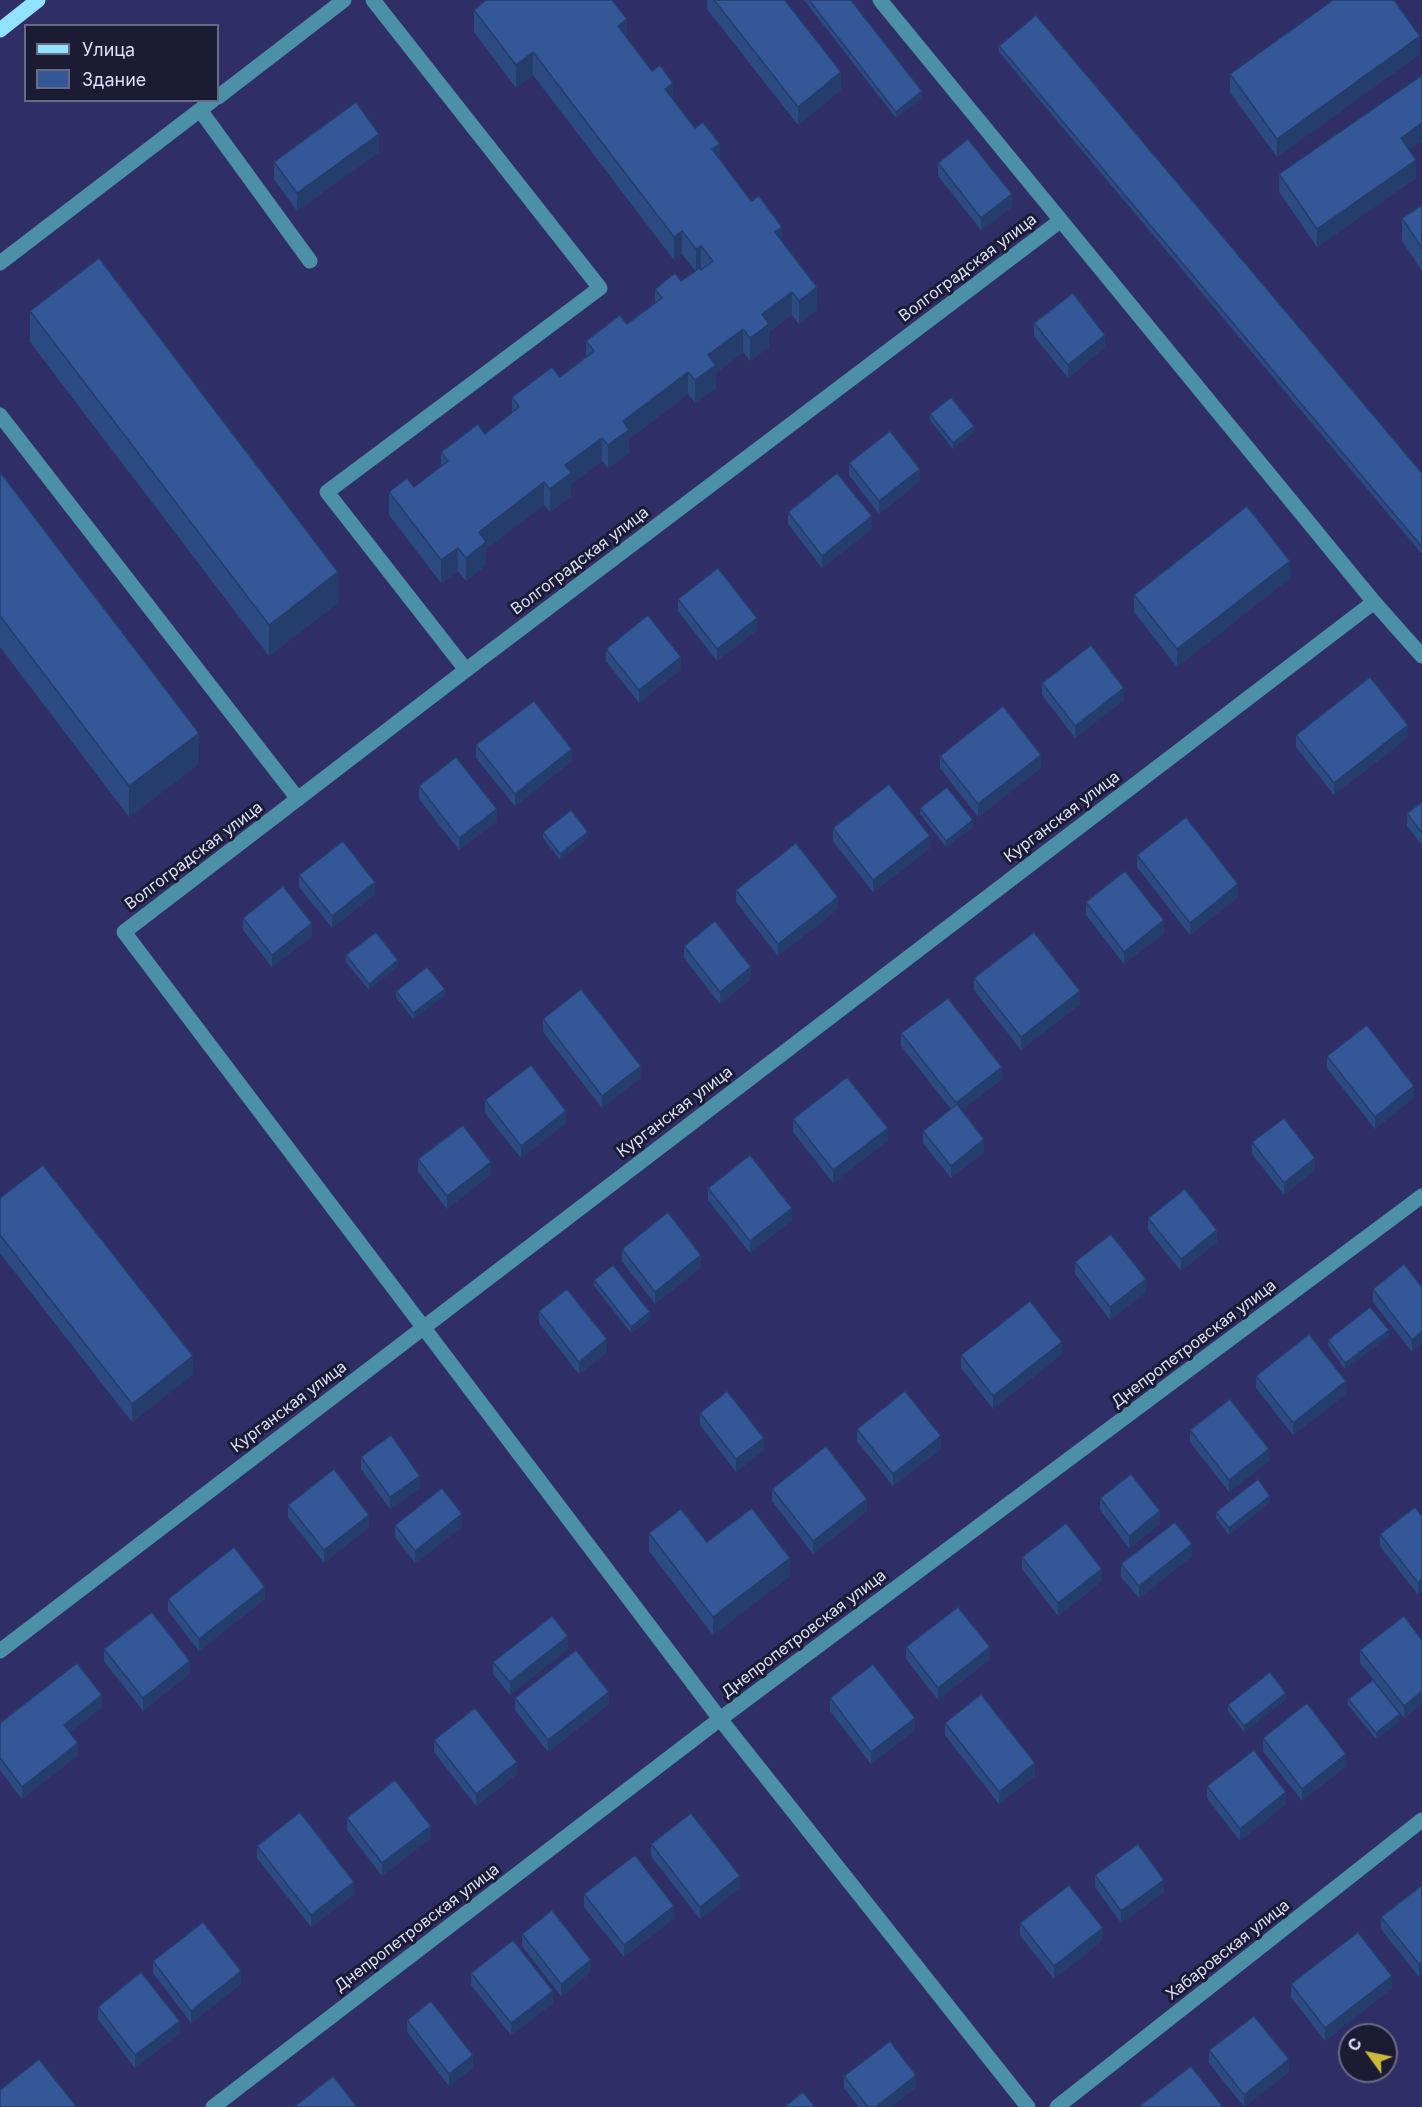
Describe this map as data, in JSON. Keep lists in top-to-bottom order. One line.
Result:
{"streets":{"street":["Волгоградская улица","Курганская улица","Днепропетровская улица","Хабаровская улица"]},"crossings":[["Волгоградская улица","Курганская улица"]],"legend":["Улица","Здание"],"north":"top left"}
